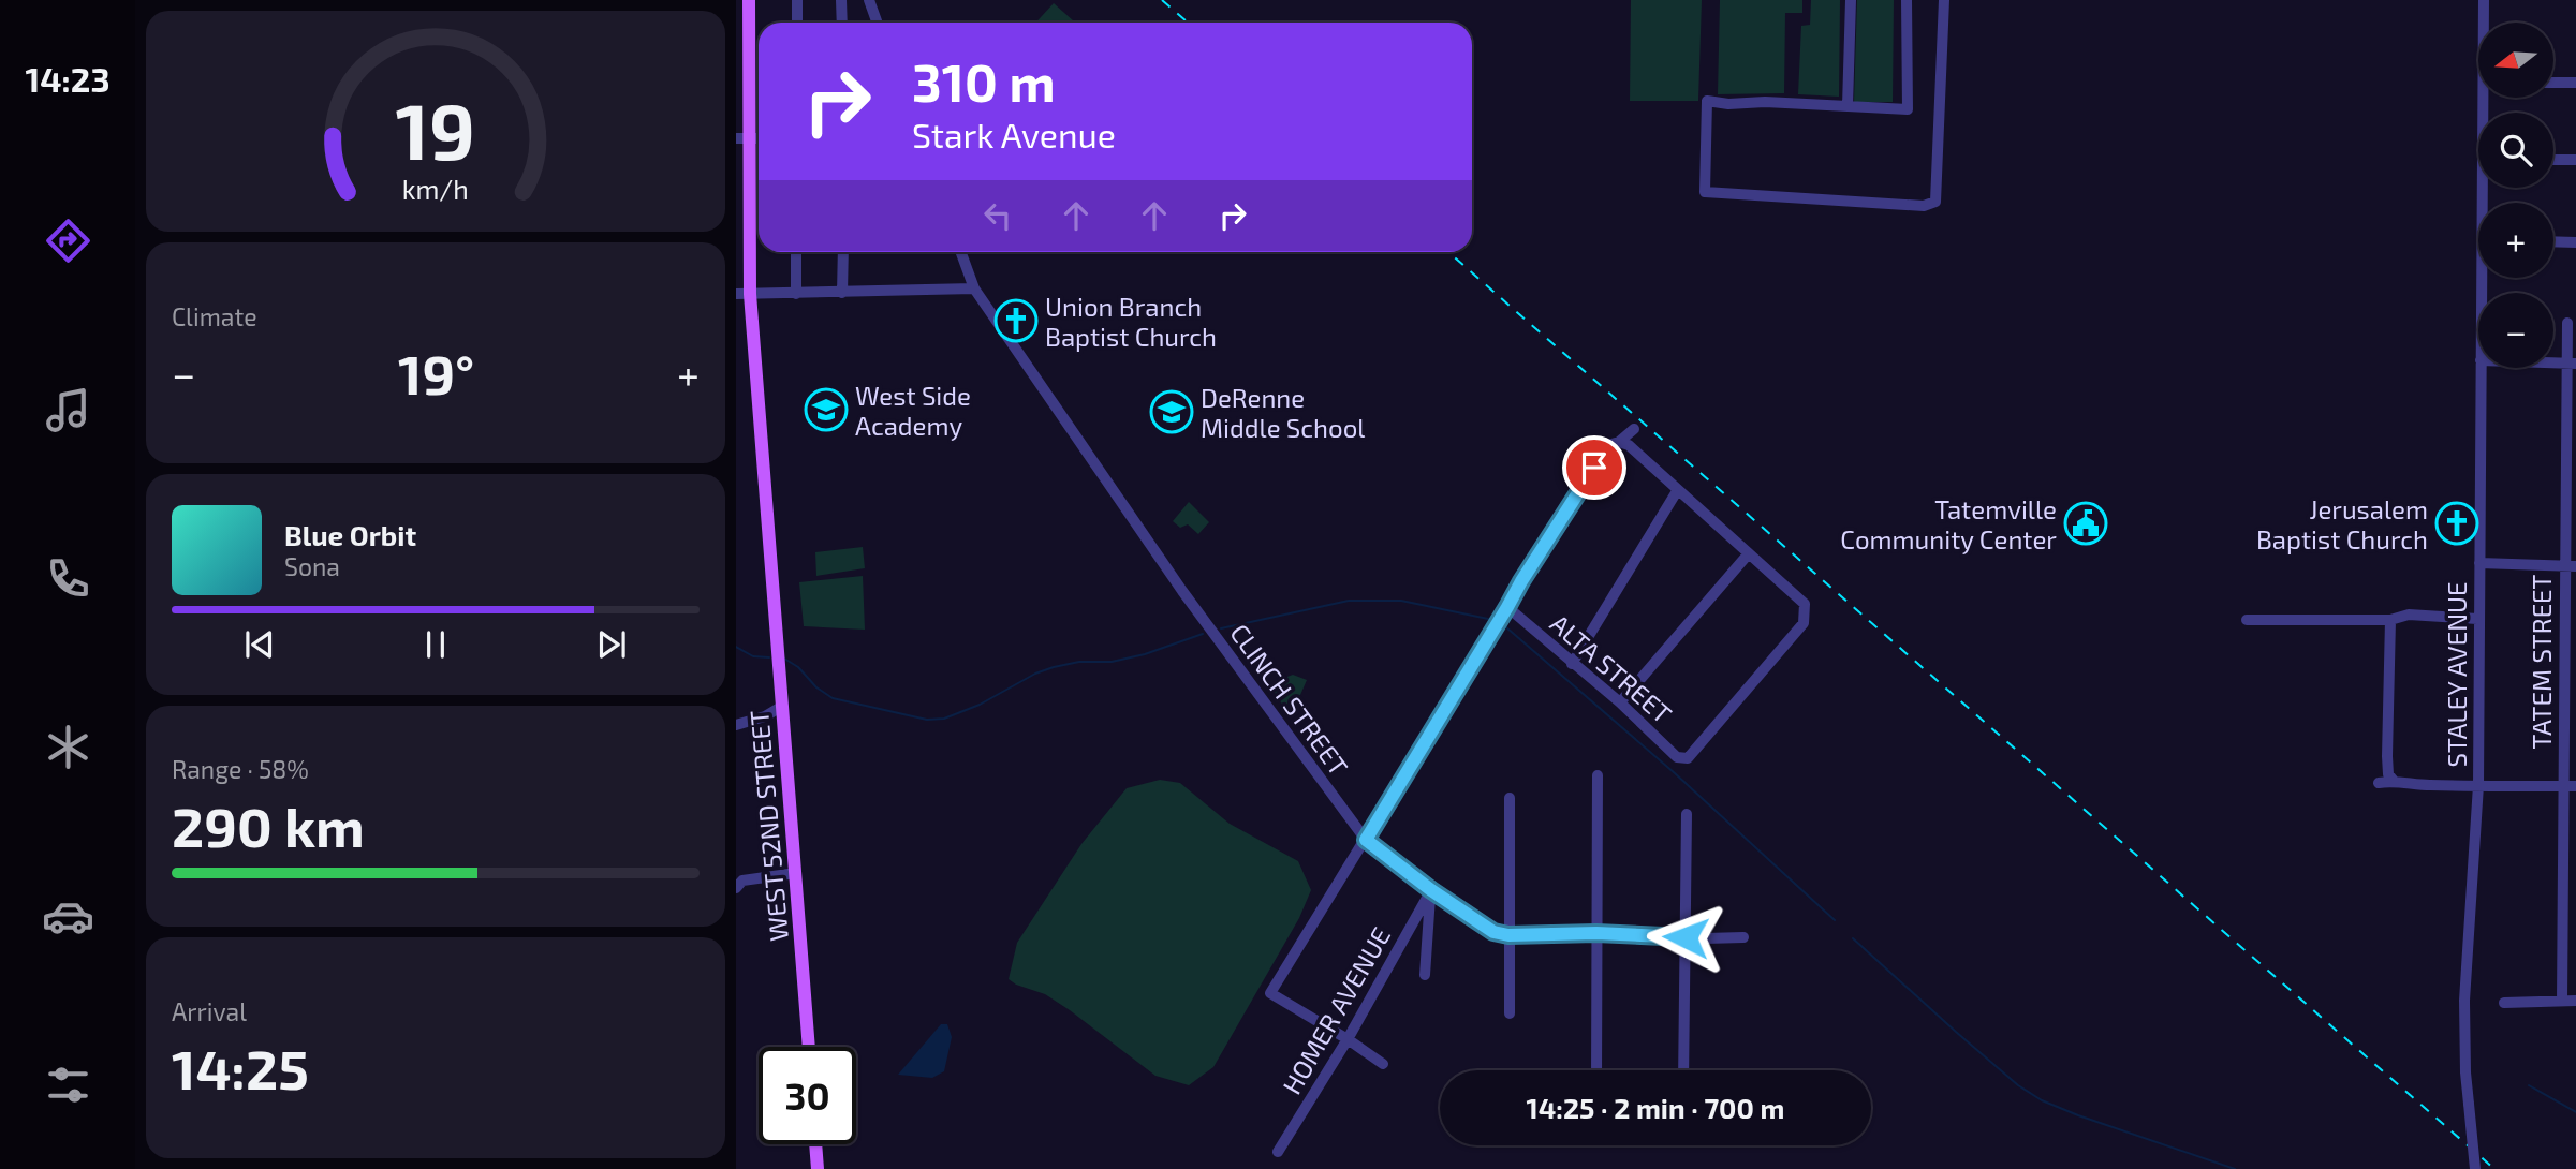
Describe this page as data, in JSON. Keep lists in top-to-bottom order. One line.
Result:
{"streets":{"main road":["WEST 52ND STREET"],"street":["TATEM STREET","ALTA STREET","STALEY AVENUE","CLINCH STREET","HOMER AVENUE"]},"crossings":[["CLINCH STREET","HOMER AVENUE"]],"places":{"church":["Union Branch Baptist Church","Jerusalem Baptist Church"],"school or university":["West Side Academy","DeRenne Middle School"],"public building":["Tatemville Community Center"]},"north":"left","page":{"tabs":"14:23","map_buttons":["+","−"],"turn":["310 m","Stark Avenue"],"tile":["Climate",["Range · 58%","290 km"],["Arrival","14:25"]],"heat":["−","19°","+"],"song":["Blue Orbit","Sona"],"limit":"30","trip":"14:25 · 2 min · 700 m","gauge":["19","km/h"]}}
